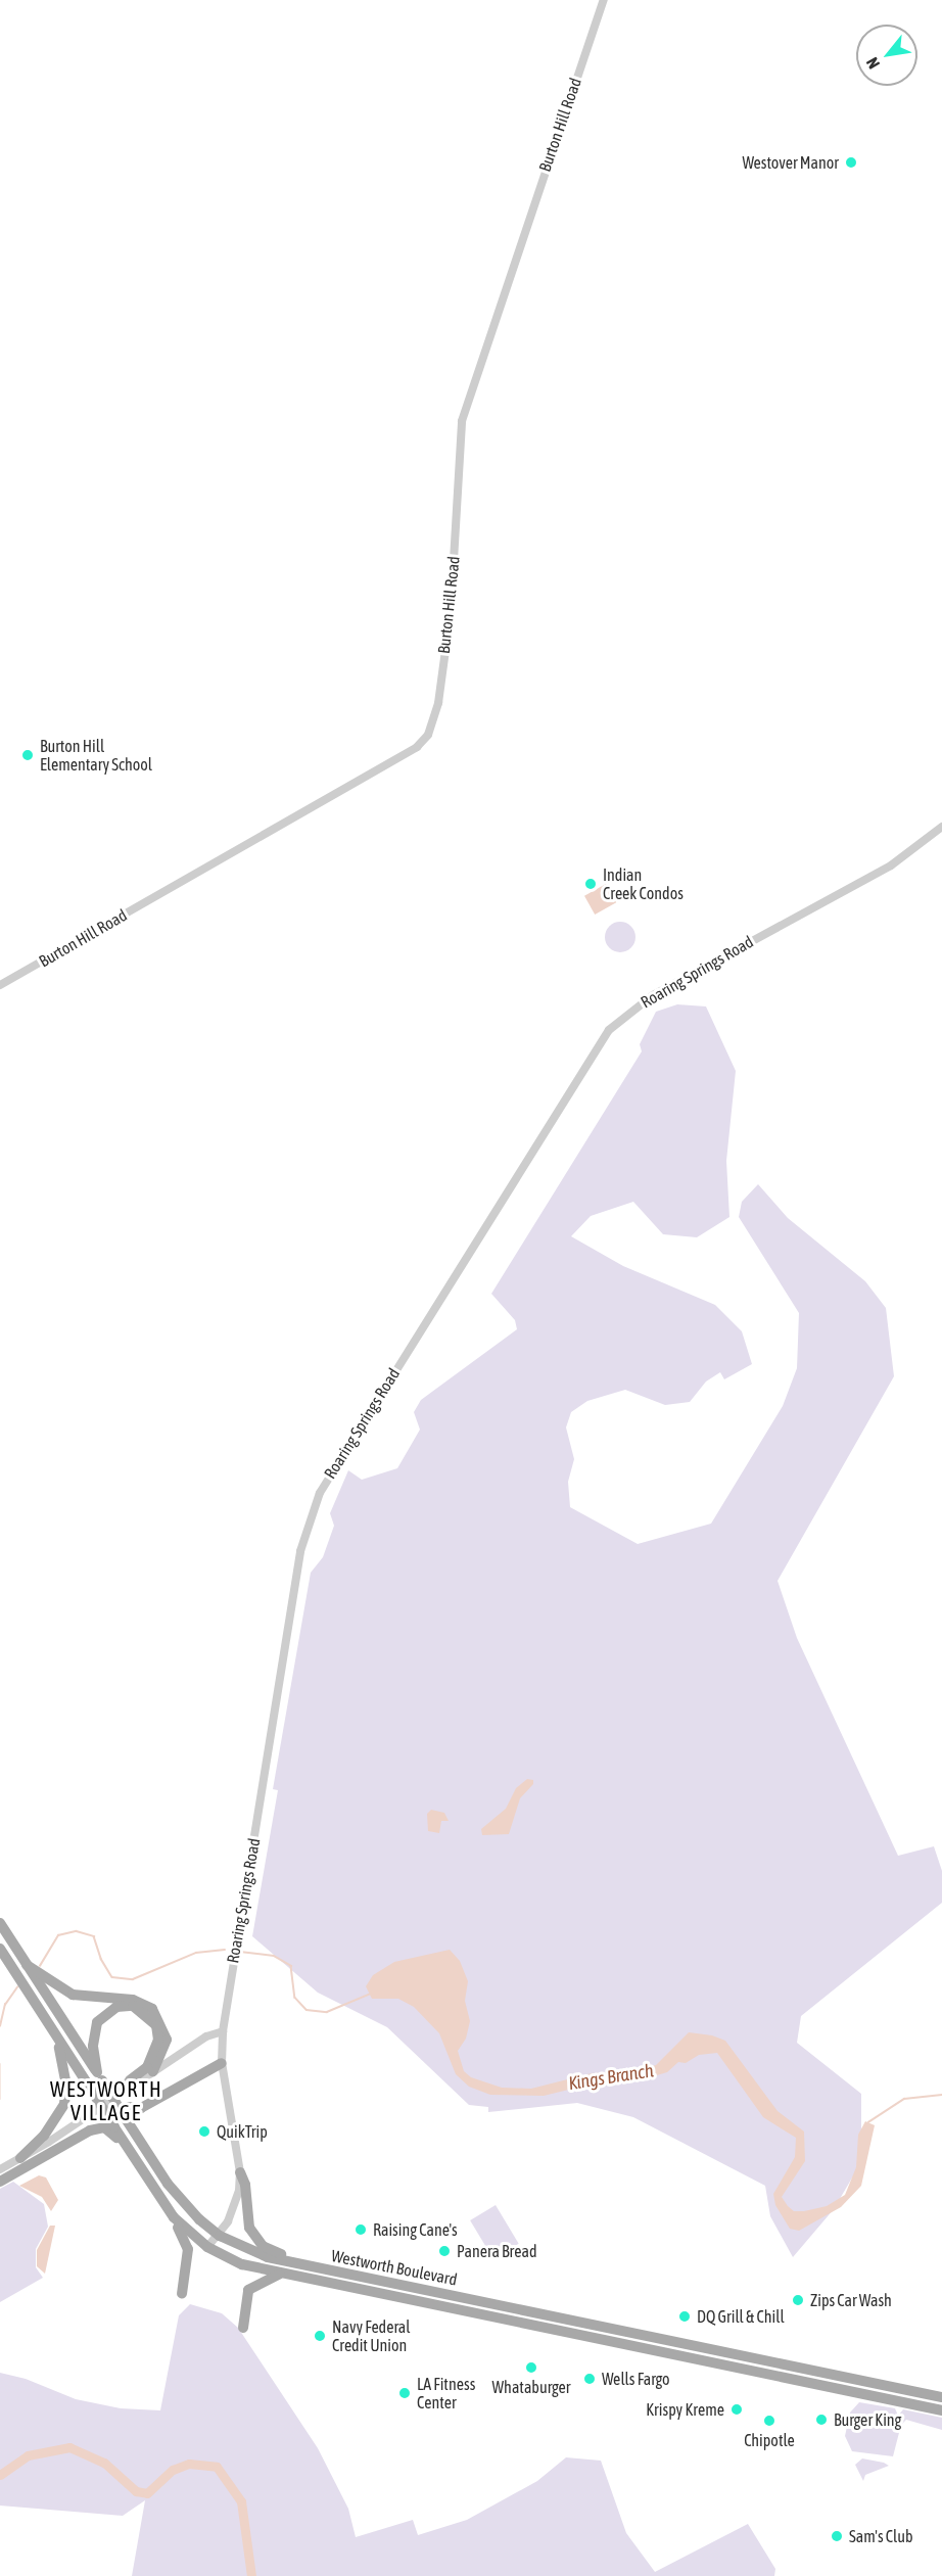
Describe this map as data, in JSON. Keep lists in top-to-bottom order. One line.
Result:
{"streets":{"main road":["Westworth Boulevard"],"street":["Burton Hill Road","Roaring Springs Road"]},"crossings":[["Roaring Springs Road","Westworth Boulevard"]],"districts":["WESTWORTH VILLAGE"],"water":["Kings Branch"],"places":["Westover Manor","Burton Hill Elementary School","Indian Creek Condos","QuikTrip","Raising Cane's","Panera Bread","Zips Car Wash","DQ Grill & Chill","Navy Federal Credit Union","Whataburger","Wells Fargo","LA Fitness Center","Krispy Kreme","Burger King","Chipotle","Sam's Club"],"north":"bottom left"}
